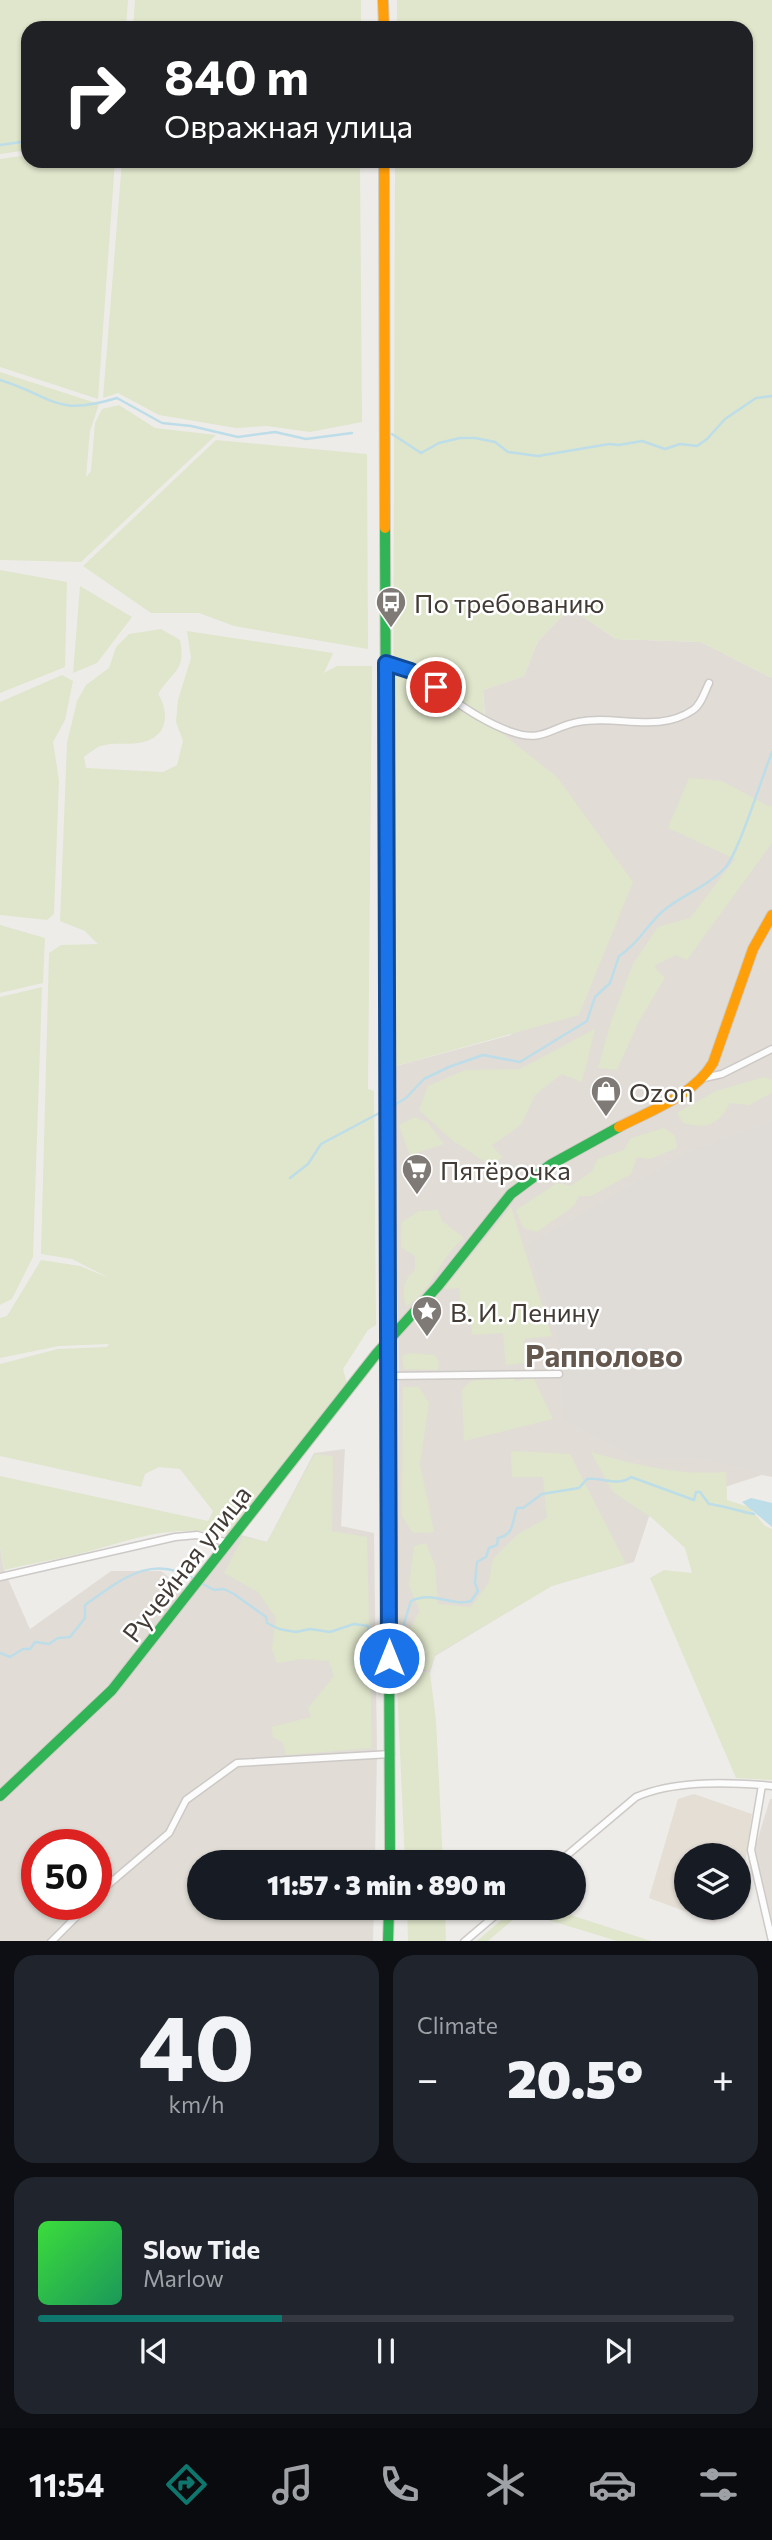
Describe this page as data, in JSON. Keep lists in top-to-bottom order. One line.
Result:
{"streets":{"main road":["Ручейная улица"]},"districts":["Рапполово"],"places":{"bus stop":["По требованию"],"shop":["Ozon"],"supermarket":["Пятёрочка"],"place":["В. И. Ленину"]},"page":{"turn":["840 m","Овражная улица"],"limit":"50","trip":"11:57 · 3 min · 890 m","tile":[["40","km/h"],"Climate"],"heat":["−","20.5°","+"],"song":["Slow Tide","Marlow"],"tabs":"11:54"}}
